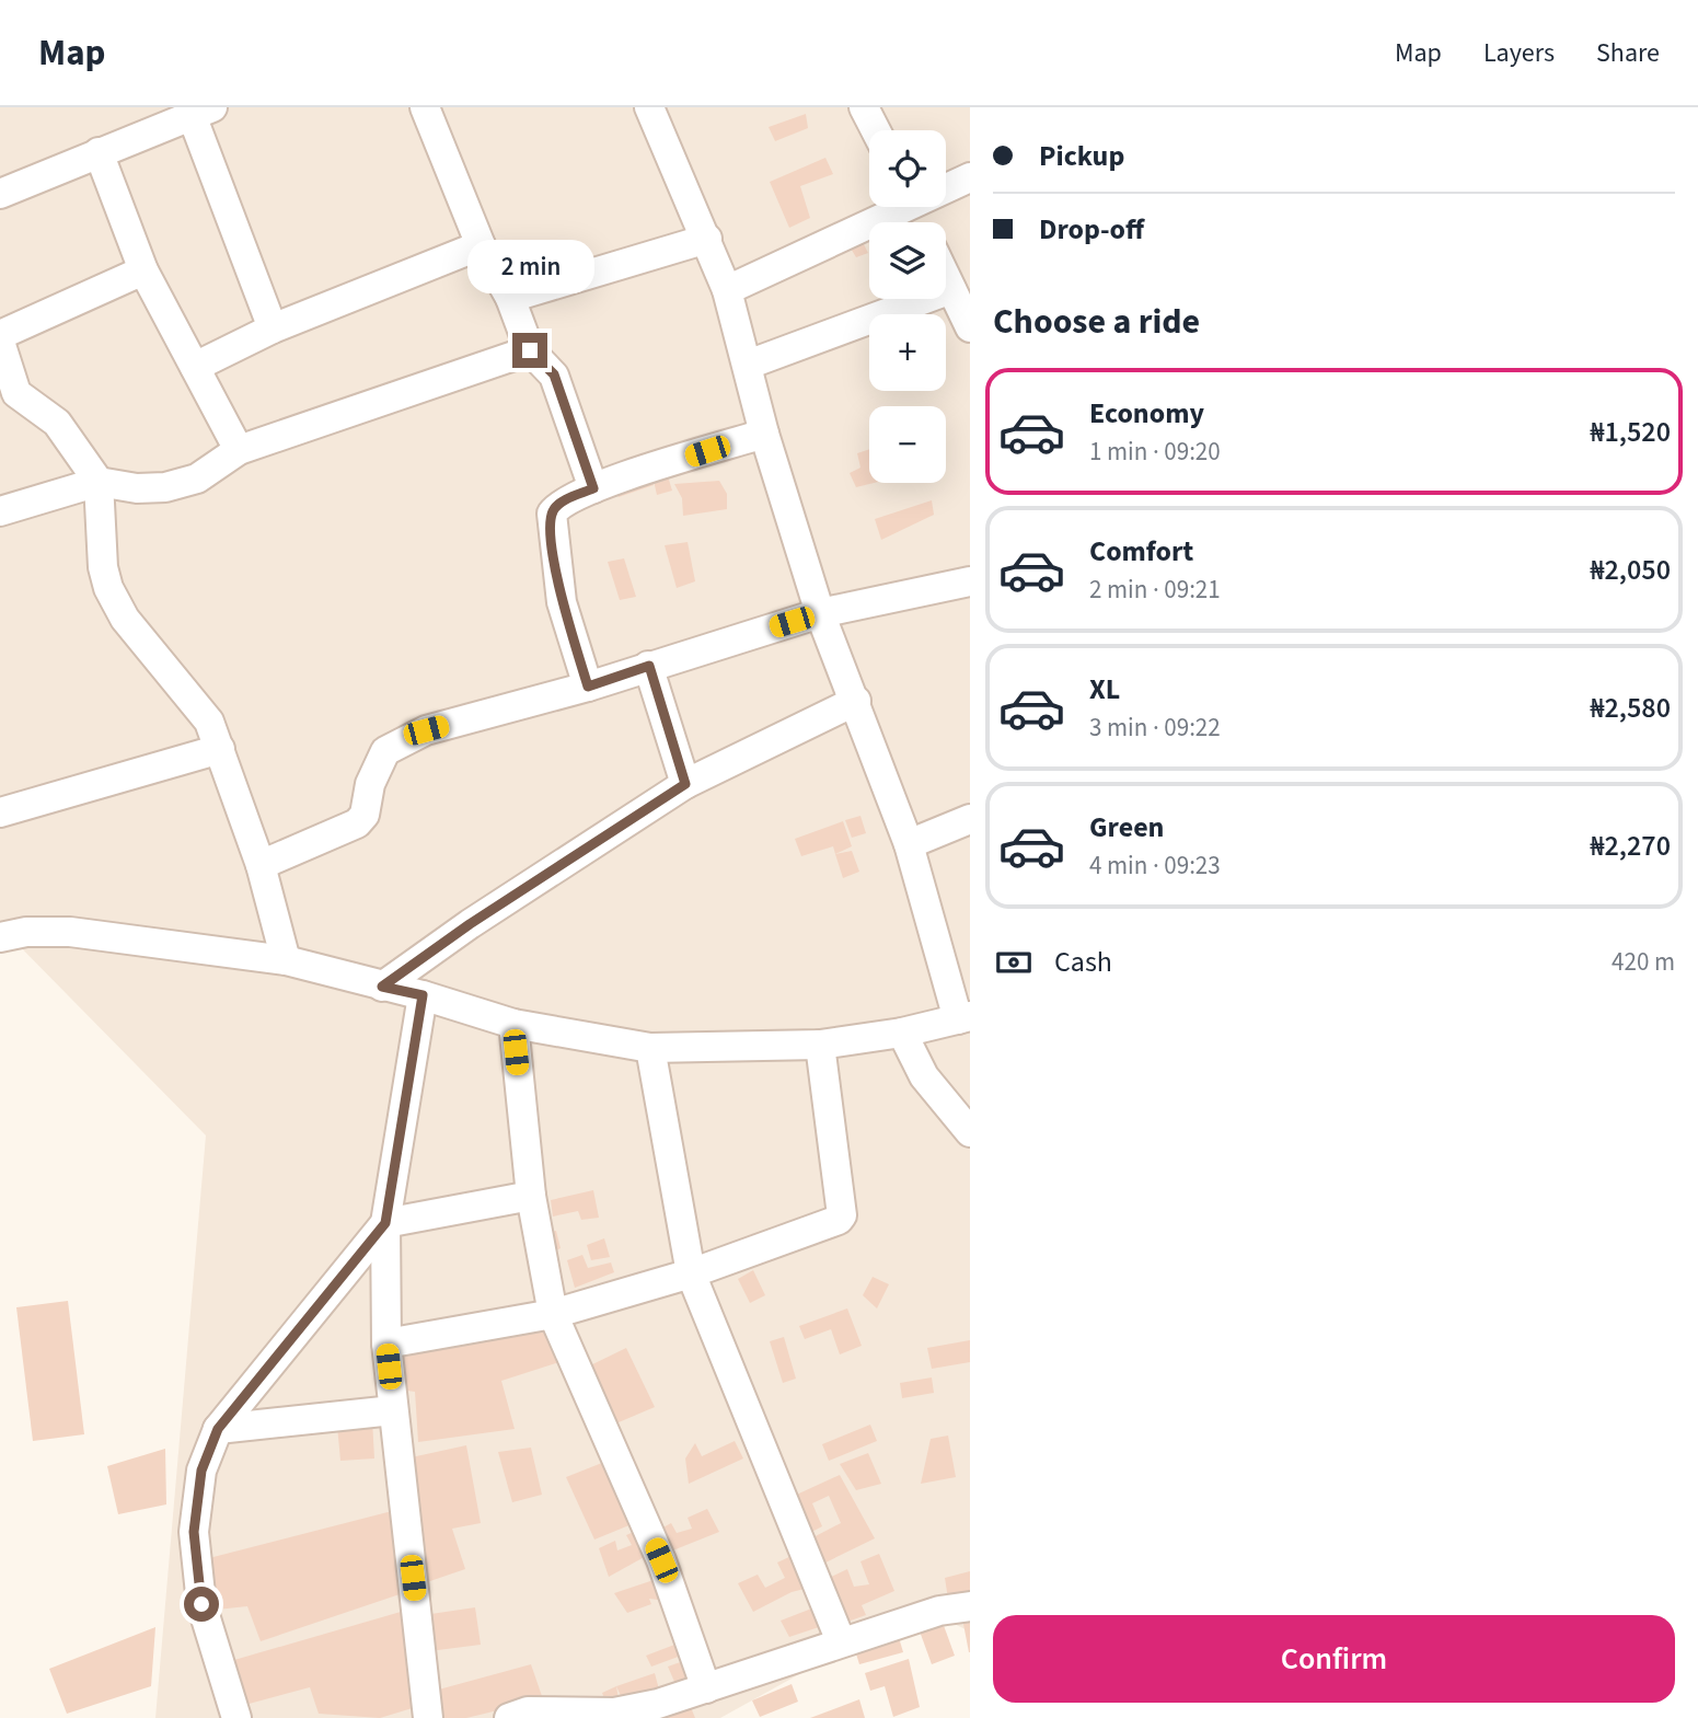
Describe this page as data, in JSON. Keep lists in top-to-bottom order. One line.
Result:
{"page":{"header":"Map","nav":["Map","Layers","Share"],"banner":["Pickup","Drop-off"],"map_buttons":["+","−"],"bubble":"2 min","heading":"Choose a ride","list":[{"name":"Economy","note":"1 min · 09:20","value":"₦1,520"},{"name":"Comfort","note":"2 min · 09:21","value":"₦2,050"},{"name":"XL","note":"3 min · 09:22","value":"₦2,580"},{"name":"Green","note":"4 min · 09:23","value":"₦2,270"}],"pay":["Cash","420 m"],"buttons":"Confirm"}}
